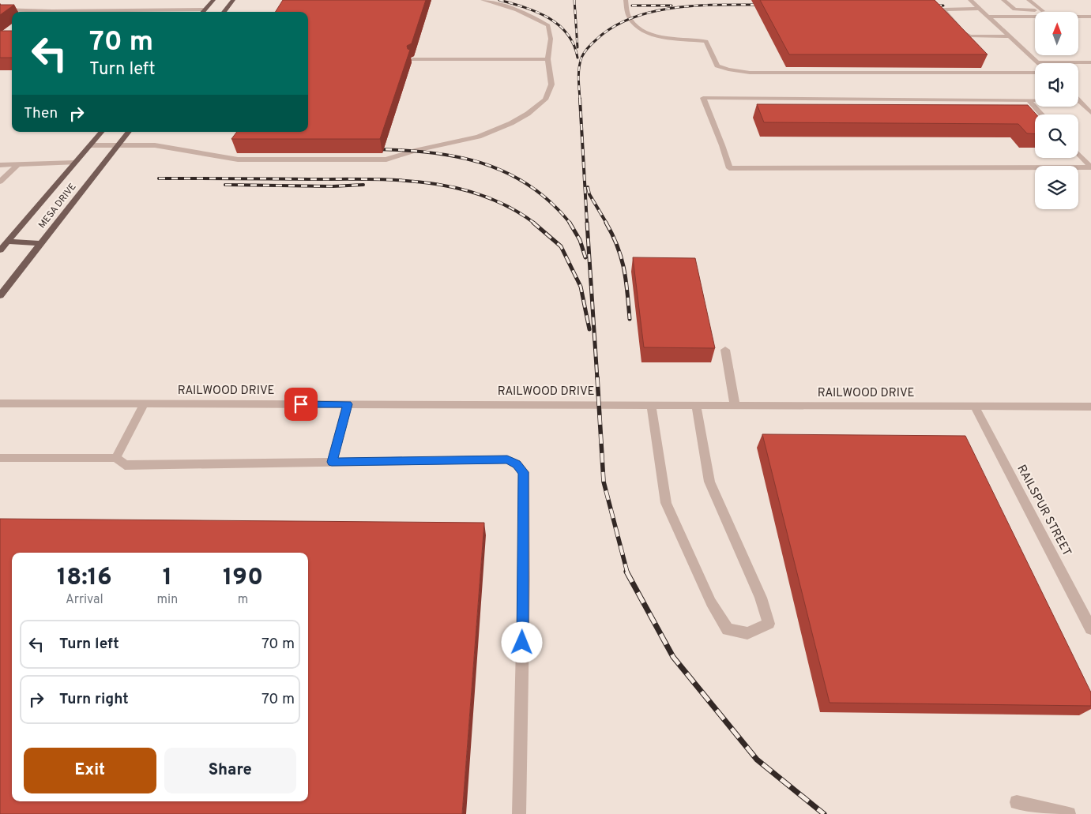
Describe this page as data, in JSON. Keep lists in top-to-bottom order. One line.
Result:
{"streets":{"main road":["MESA DRIVE"],"street":["RAILWOOD DRIVE","RAILSPUR STREET"]},"crossings":[["RAILWOOD DRIVE","RAILSPUR STREET"]],"north":"top","page":{"turn":["70 m","Turn left"],"then":"Then","eta":["18:16","Arrival","1","min","190","m"],"list":[{"name":"Turn left","value":"70 m"},{"name":"Turn right","value":"70 m"}],"buttons":["Exit","Share"]}}
